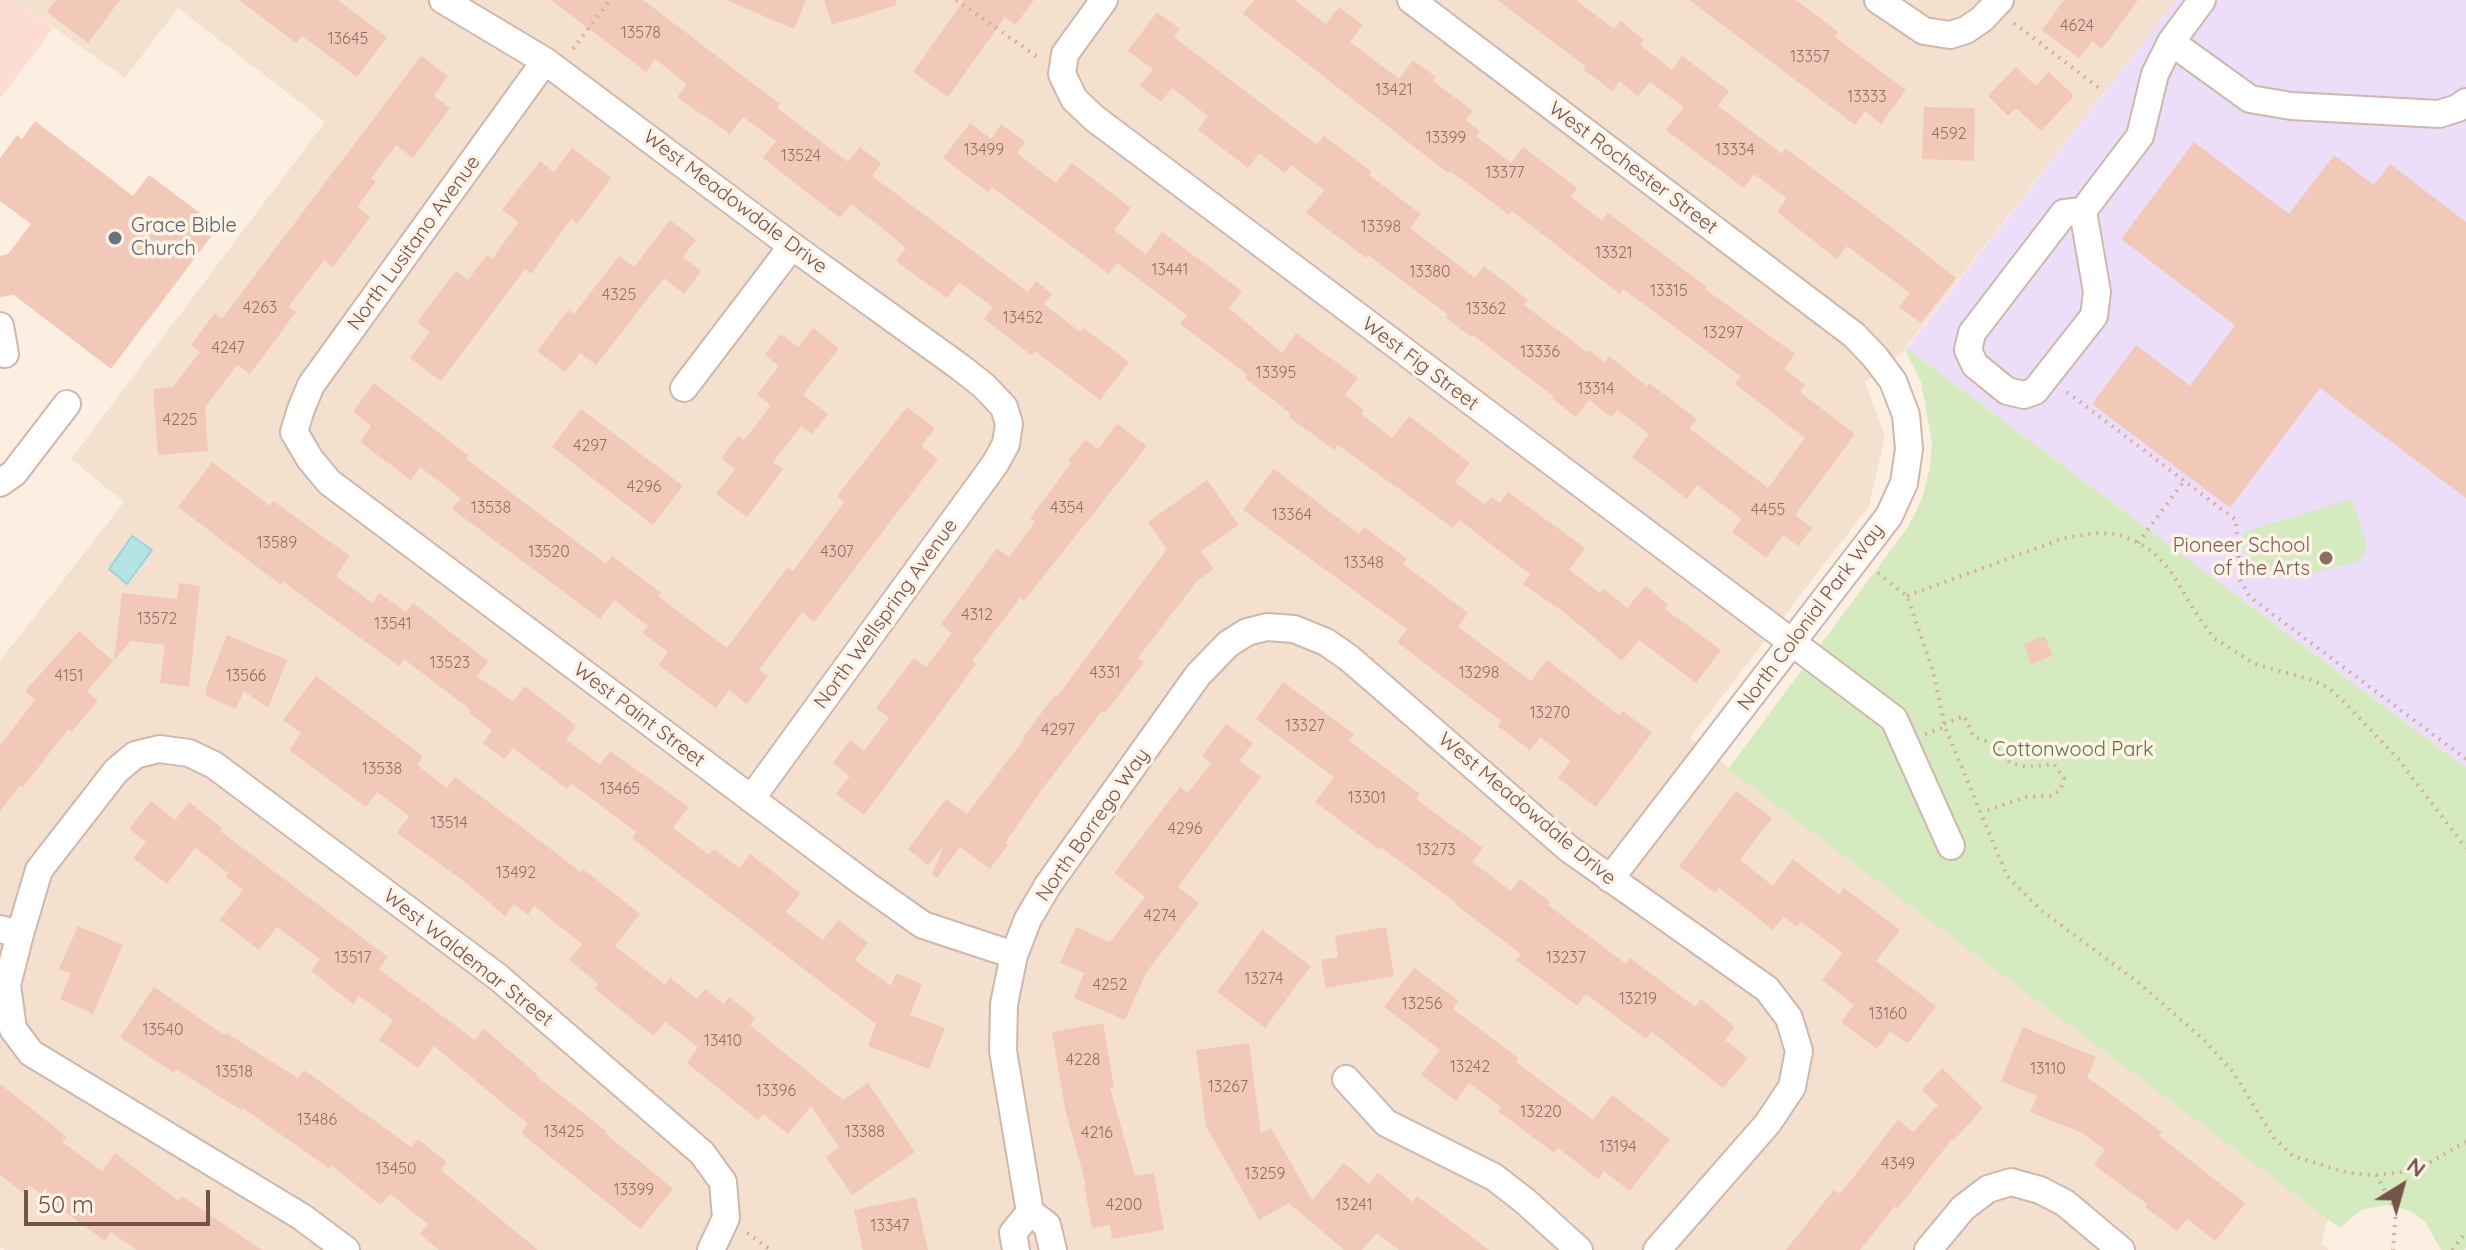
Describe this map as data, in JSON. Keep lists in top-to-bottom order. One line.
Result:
{"streets":{"street":["West Rochester Street","West Meadowdale Drive","North Lusitano Avenue","West Fig Street","North Wellspring Avenue","North Colonial Park Way","West Paint Street","North Borrego Way","West Waldemar Street"]},"crossings":[["West Rochester Street","North Colonial Park Way"],["West Meadowdale Drive","North Lusitano Avenue"],["West Meadowdale Drive","North Wellspring Avenue"],["West Meadowdale Drive","North Colonial Park Way"],["West Meadowdale Drive","North Borrego Way"],["North Lusitano Avenue","West Paint Street"],["West Fig Street","North Colonial Park Way"],["North Wellspring Avenue","West Paint Street"],["West Paint Street","North Borrego Way"]],"parks":["Cottonwood Park"],"places":["Grace Bible Church","Pioneer School of the Arts"],"house_numbers":["4624","13578","13645","13357","13421","13333","4592","13399","13499","13334","13524","13377","13398","13321","13441","13380","13315","4325","4263","13362","13452","13297","4247","13336","13395","13314","4225","4297","4296","13538","4354","4455","13364","13589","13520","4307","13348","4312","13572","13541","13523","4331","13298","4151","13566","13270","13327","4297","13538","13465","13301","13514","4296","13273","13492","4274","13517","13237","13274","4252","13219","13256","13160","13540","13410","4228","13242","13110","13518","13267","13396","13220","13486","13425","13388","4216","13194","4349","13450","13259","13399","4200","13241","13347"],"scale_bar":"50 m","north":"top right"}
